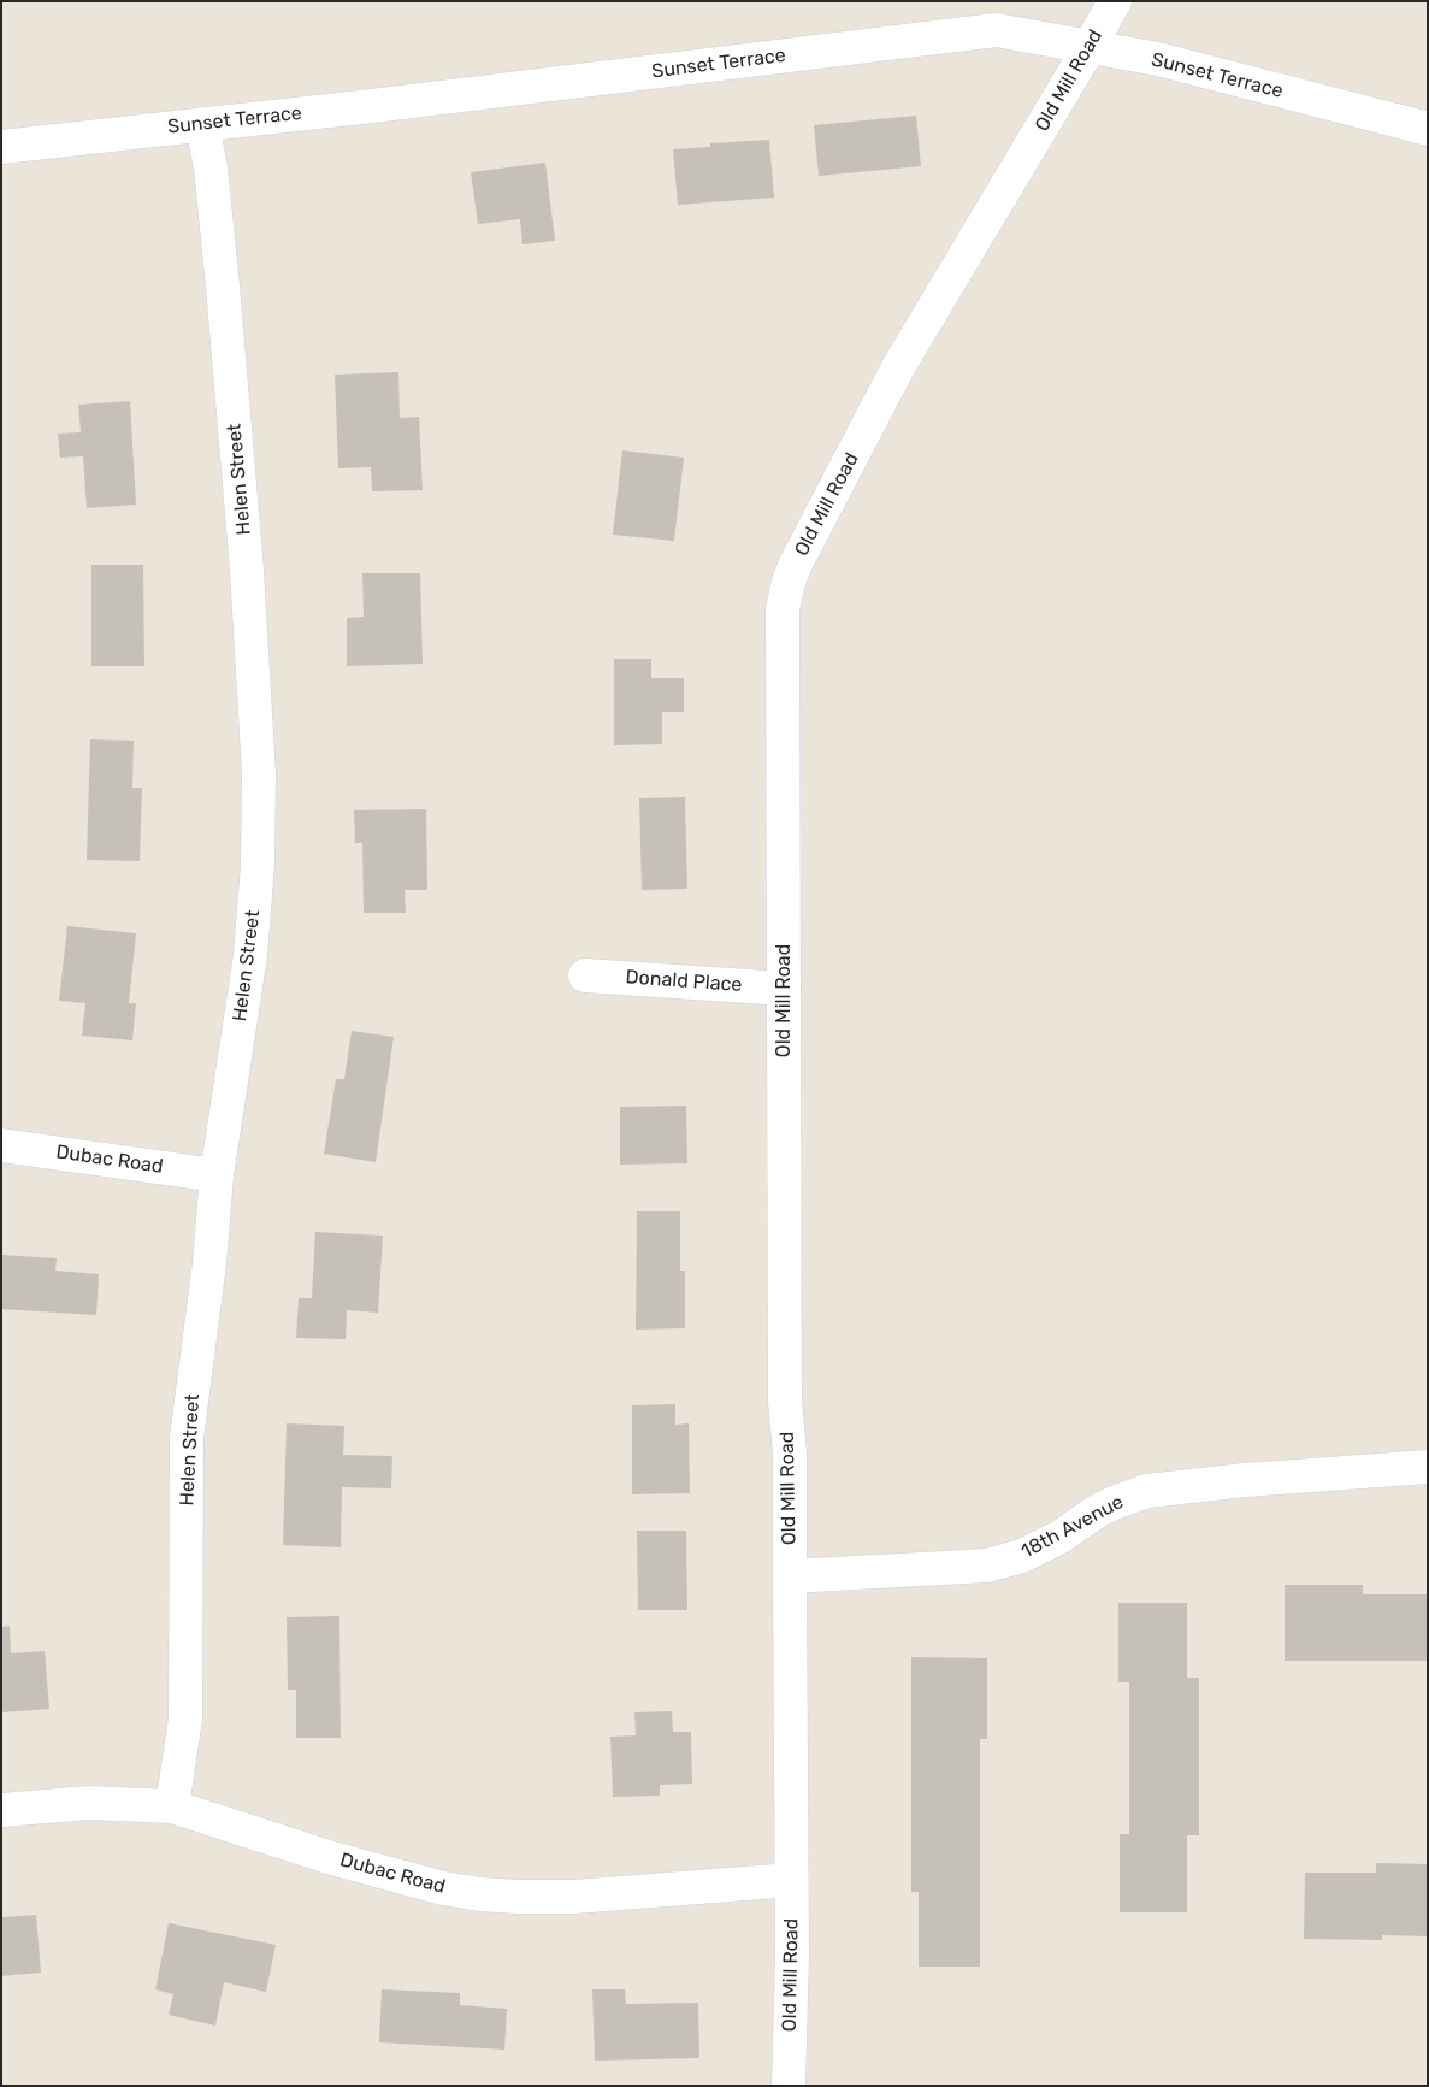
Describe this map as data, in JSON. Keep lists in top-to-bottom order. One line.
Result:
{"streets":{"street":["Sunset Terrace","Old Mill Road","Helen Street","Donald Place","Dubac Road","18th Avenue"]},"crossings":[["Sunset Terrace","Old Mill Road"],["Sunset Terrace","Helen Street"],["Old Mill Road","Donald Place"],["Old Mill Road","Dubac Road"],["Old Mill Road","18th Avenue"],["Helen Street","Dubac Road"]]}
